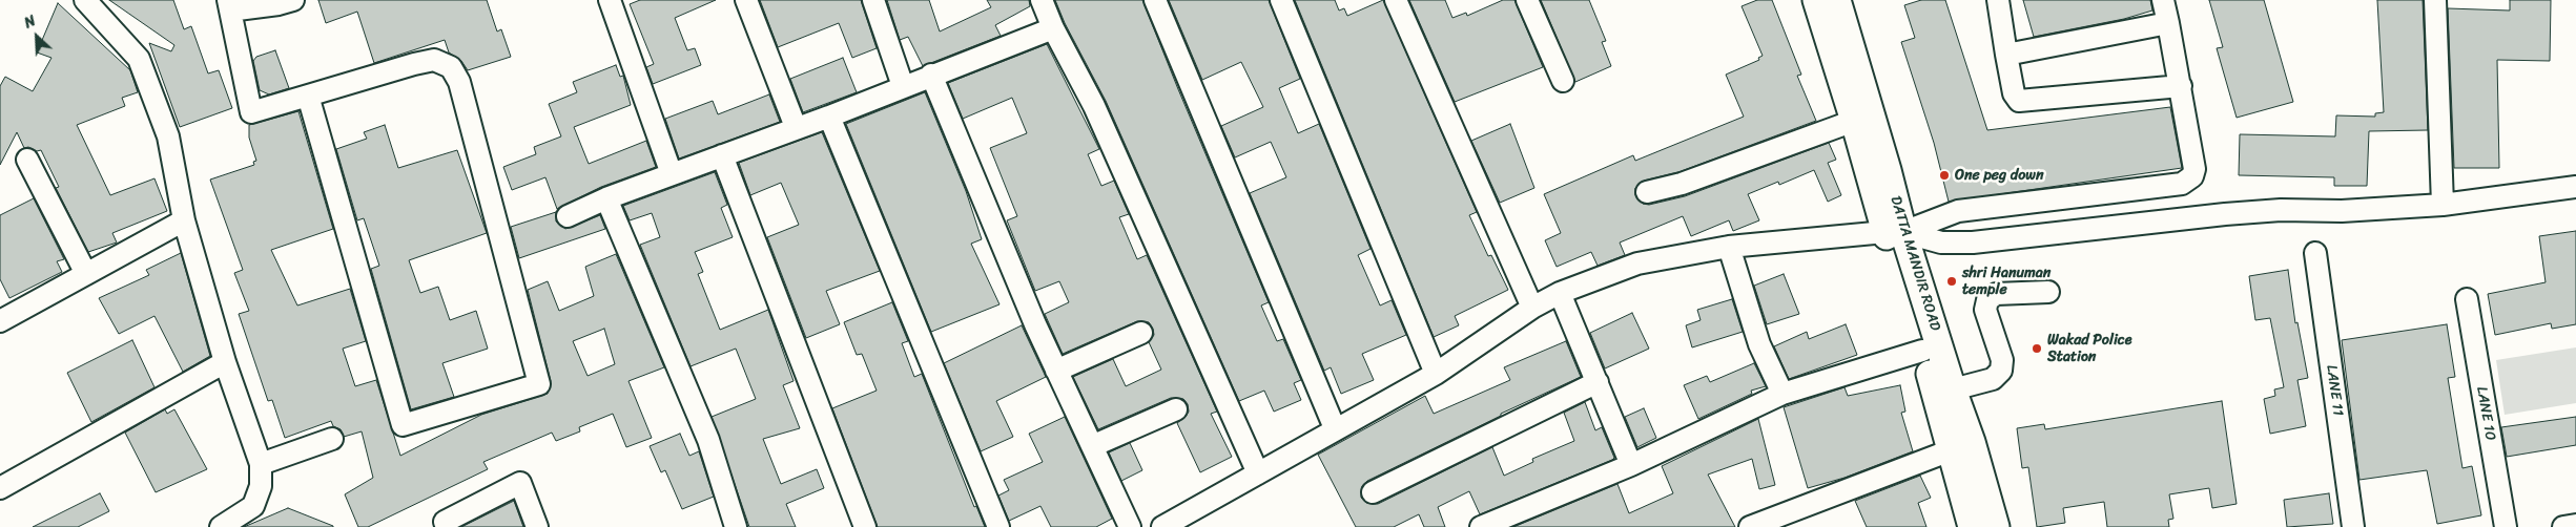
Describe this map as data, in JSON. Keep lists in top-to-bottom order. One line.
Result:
{"streets":{"main road":["DATTA MANDIR ROAD"],"street":["LANE 11","LANE 10"]},"places":["One peg down","shri Hanuman temple","Wakad Police Station"],"north":"top left"}
